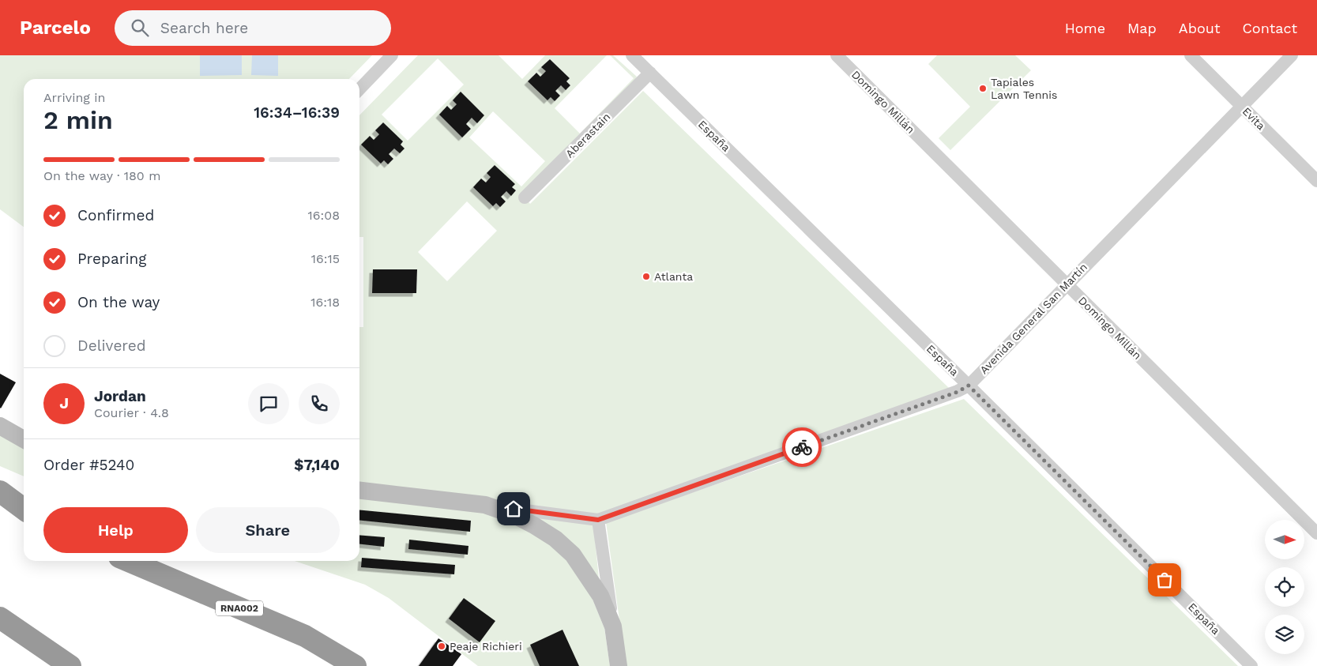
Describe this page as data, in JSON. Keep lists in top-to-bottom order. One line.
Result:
{"streets":{"highway":["RNA002"],"street":["Domingo Millán","Evita","Aberastain","España","Avenida General San Martín"]},"crossings":[["Domingo Millán","Avenida General San Martín"],["Evita","Avenida General San Martín"],["Aberastain","España"],["España","Avenida General San Martín"]],"places":["Tapiales Lawn Tennis","Atlanta","Peaje Richieri"],"north":"right","page":{"header":"Parcelo","search":"Search here","nav":["Home","Map","About","Contact"],"heading":["2 min","Arriving in","16:34–16:39"],"panel":["Jordan","Courier · 4.8","Order #5240","$7,140"],"bar":"On the way · 180 m","list":[["Confirmed","16:08"],["Preparing","16:15"],["On the way","16:18"],"Delivered"],"round":"J","buttons":["Help","Share"]}}
